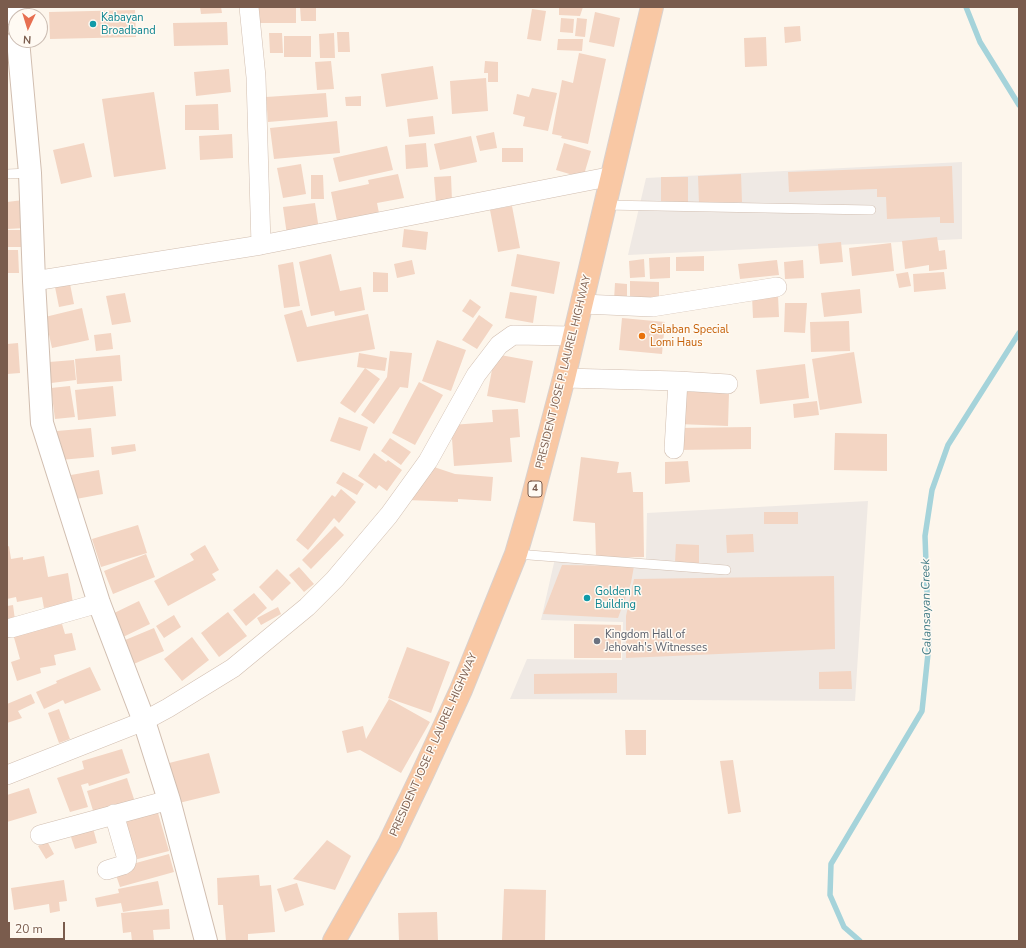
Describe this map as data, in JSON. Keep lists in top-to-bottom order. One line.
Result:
{"streets":{"highway":["PRESIDENT JOSE P. LAUREL HIGHWAY","4"]},"water":["Calansayan Creek"],"places":["Kabayan Broadband","Salaban Special Lomi Haus","Golden R Building","Kingdom Hall of Jehovah's Witnesses"],"scale_bar":"20 m","north":"bottom"}
